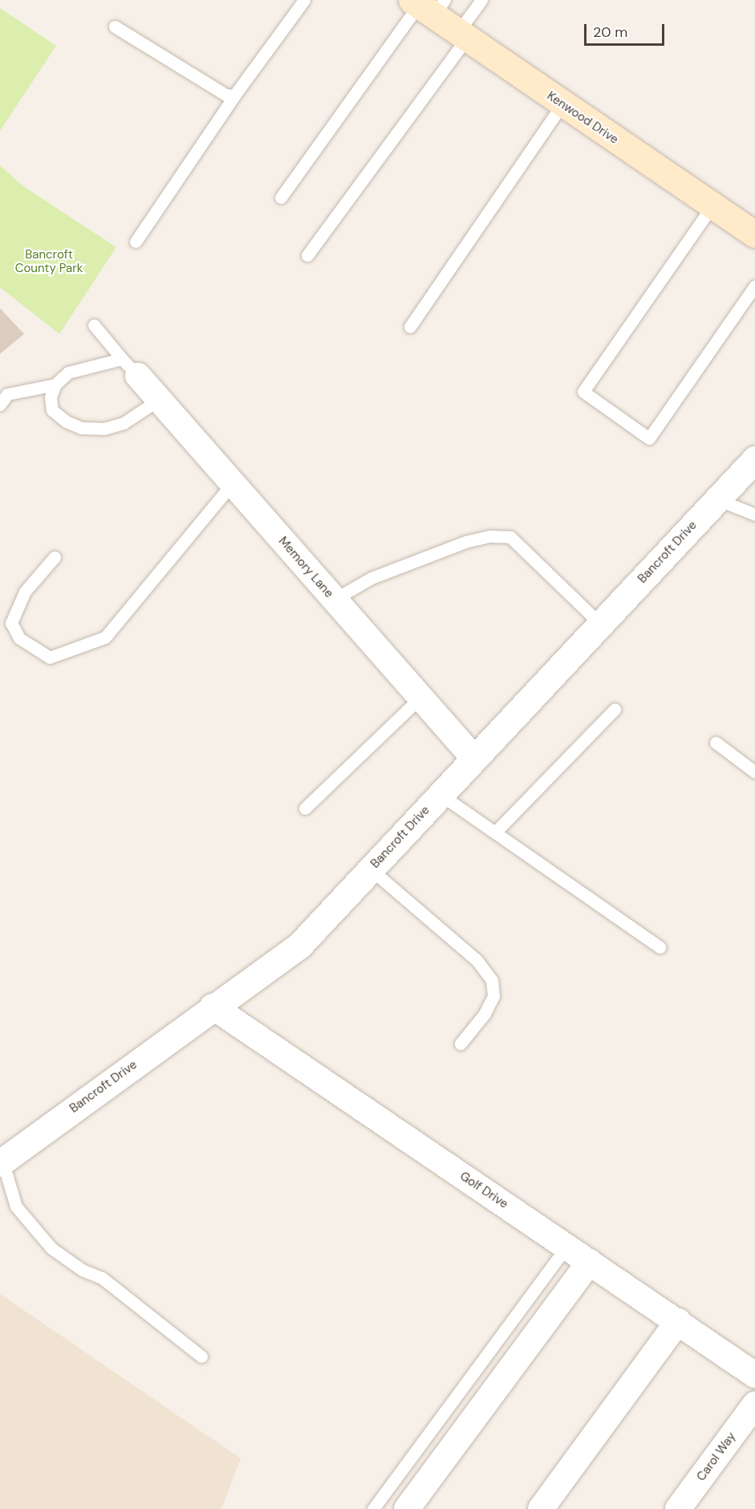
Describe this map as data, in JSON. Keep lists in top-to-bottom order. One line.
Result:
{"streets":{"main road":["Kenwood Drive"],"street":["Bancroft Drive","Memory Lane","Golf Drive","Carol Way"]},"crossings":[["Bancroft Drive","Memory Lane"],["Bancroft Drive","Golf Drive"]],"parks":["Bancroft County Park"],"scale_bar":"20 m"}
